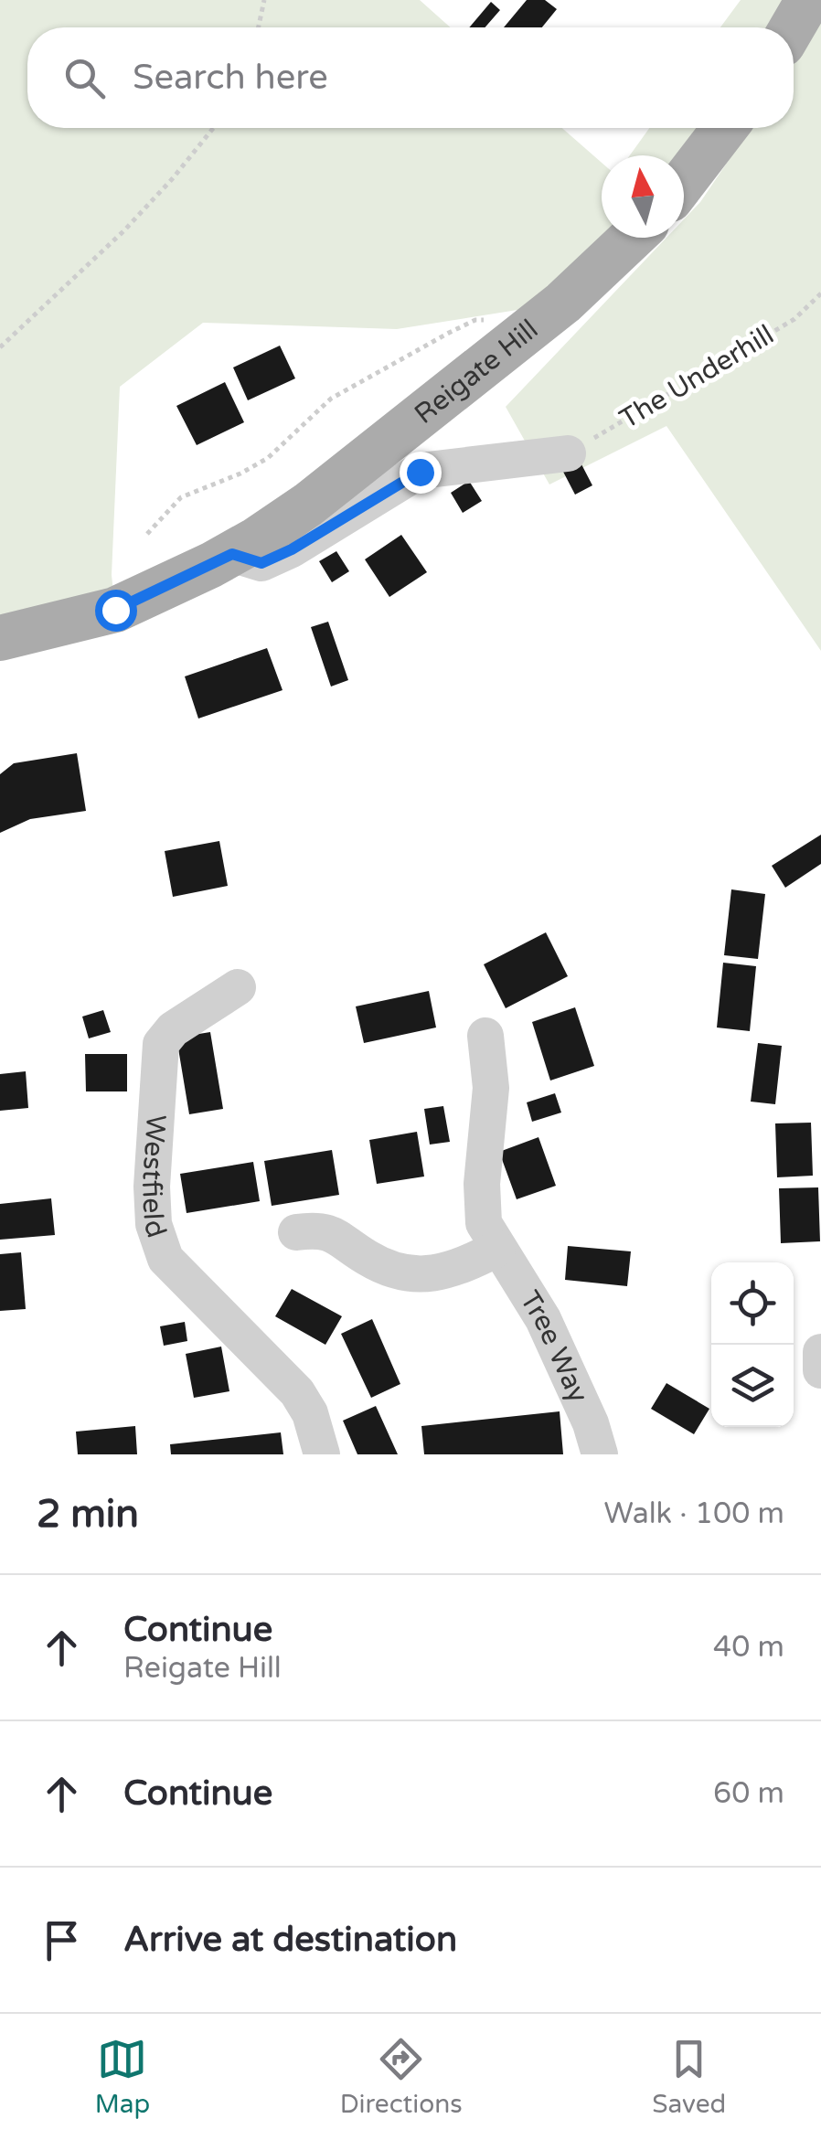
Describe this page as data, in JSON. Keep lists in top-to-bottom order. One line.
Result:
{"streets":{"main road":["Reigate Hill"],"street":["Westfield","Tree Way"],"path":["The Underhill"]},"north":"top","page":{"search":"Search here","heading":["2 min","Walk · 100 m"],"list":[["Continue","Reigate Hill","40 m"],["Continue","60 m"],"Arrive at destination"],"nav":["Map","Directions","Saved"]}}
